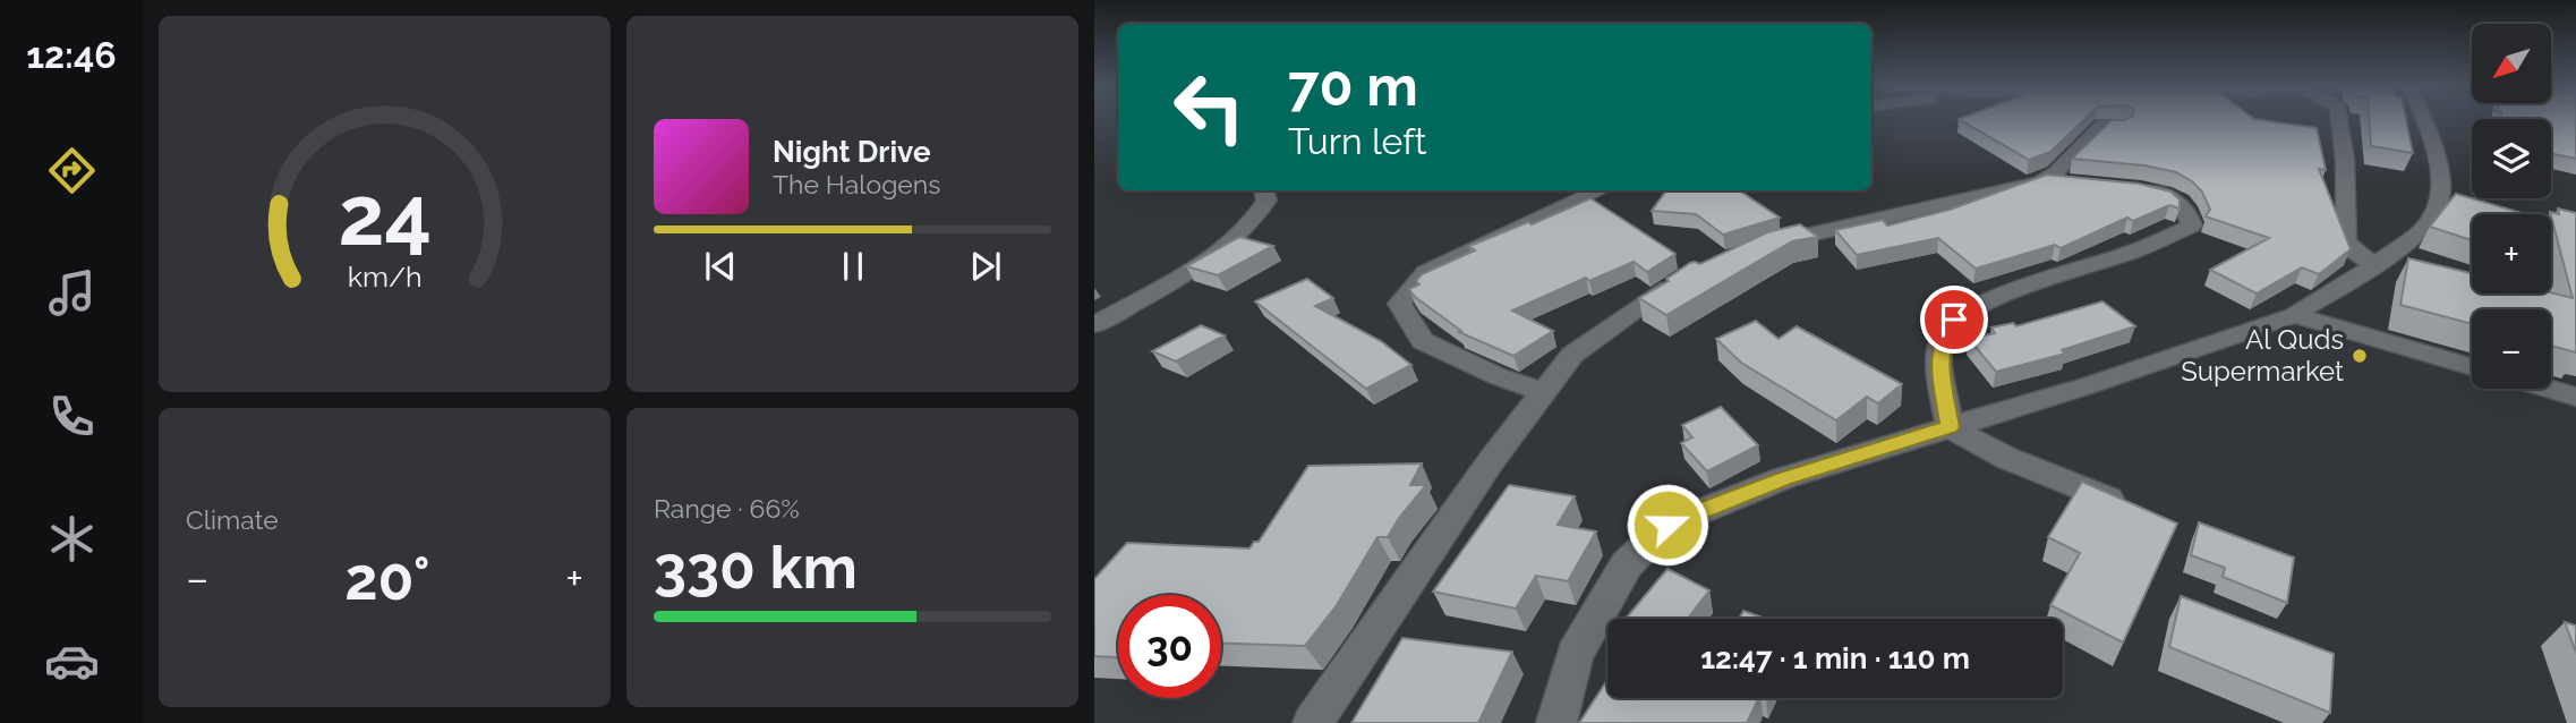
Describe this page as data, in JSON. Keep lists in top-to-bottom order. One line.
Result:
{"places":["Al Quds Supermarket"],"north":"bottom left","page":{"tabs":"12:46","map_buttons":["+","−"],"turn":["70 m","Turn left"],"song":["Night Drive","The Halogens"],"tile":["Climate",["Range · 66%","330 km"]],"heat":["−","20°","+"],"limit":"30","trip":"12:47 · 1 min · 110 m","gauge":["24","km/h"]}}
